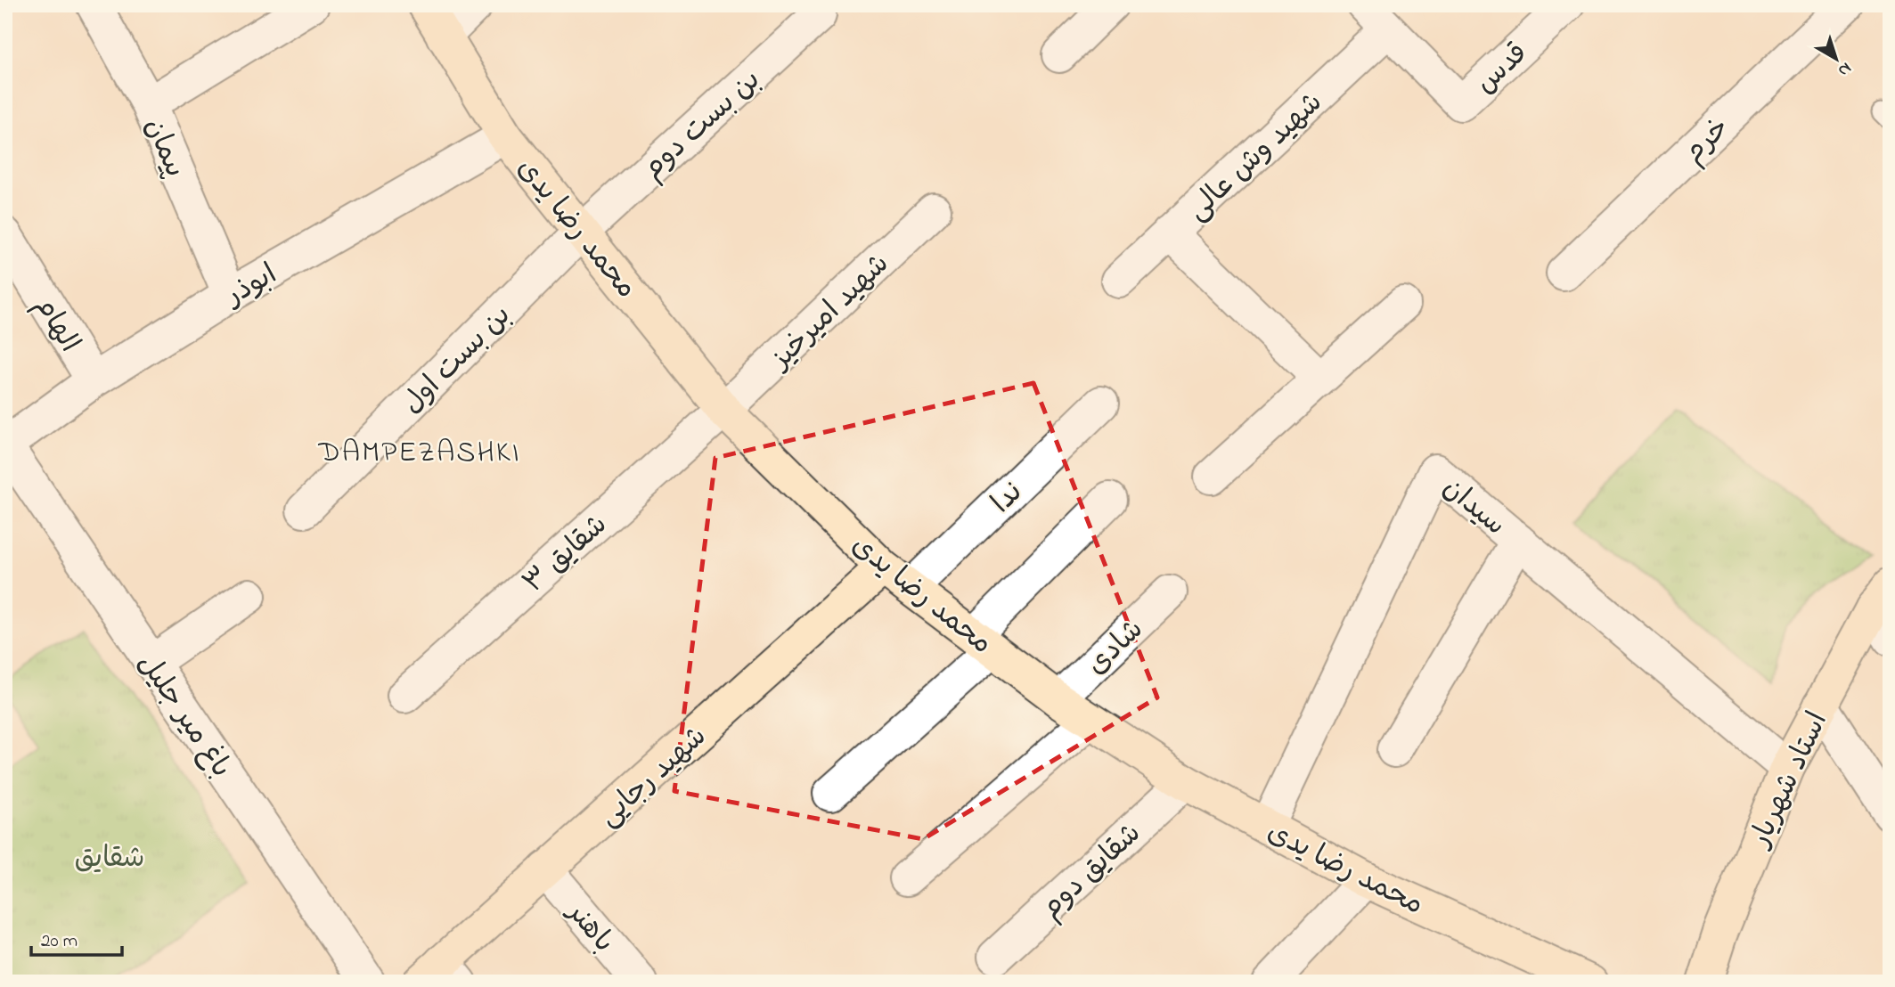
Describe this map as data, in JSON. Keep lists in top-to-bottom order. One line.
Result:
{"streets":{"main road":["محمد رضا یدی","شهید رجایی","استاد شهریار"],"street":["قدس","بن بست دوم","خرم","پیمان","شهید وش عالی","ابوذر","شهید امیرخیز","الهام","بن بست اول","ندا","سیدان","شقایق ۳","شادی","باغ میر جلیل","شقایق دوم","باهنر"]},"crossings":[["قدس","شهید وش عالی"],["بن بست دوم","محمد رضا یدی"],["بن بست دوم","بن بست اول"],["پیمان","ابوذر"],["محمد رضا یدی","ابوذر"],["محمد رضا یدی","شهید امیرخیز"],["محمد رضا یدی","بن بست اول"],["محمد رضا یدی","ندا"],["محمد رضا یدی","سیدان"],["محمد رضا یدی","شقایق ۳"],["محمد رضا یدی","شادی"],["محمد رضا یدی","شهید رجایی"],["محمد رضا یدی","شقایق دوم"],["ابوذر","الهام"],["ابوذر","باغ میر جلیل"],["شهید امیرخیز","شقایق ۳"],["سیدان","استاد شهریار"],["شهید رجایی","باهنر"]],"districts":["DAMPEZASHKI"],"parks":["شقایق"],"scale_bar":"20 m","north":"bottom right"}
